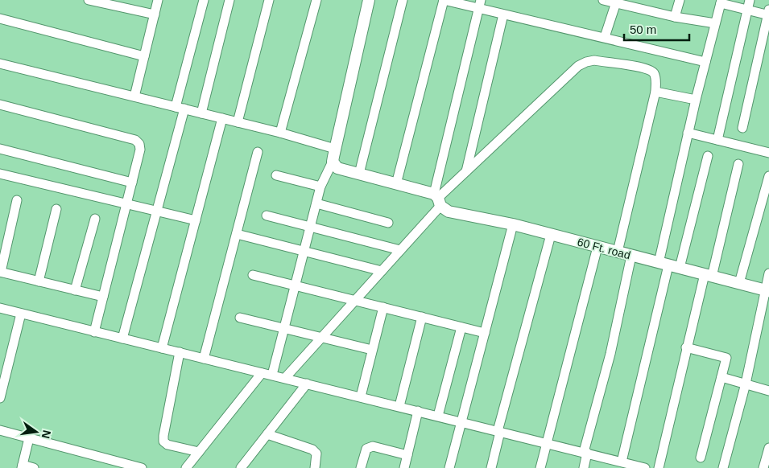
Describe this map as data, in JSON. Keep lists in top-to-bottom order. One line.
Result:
{"streets":{"street":["60 Ft. road"]},"scale_bar":"50 m","north":"right"}
